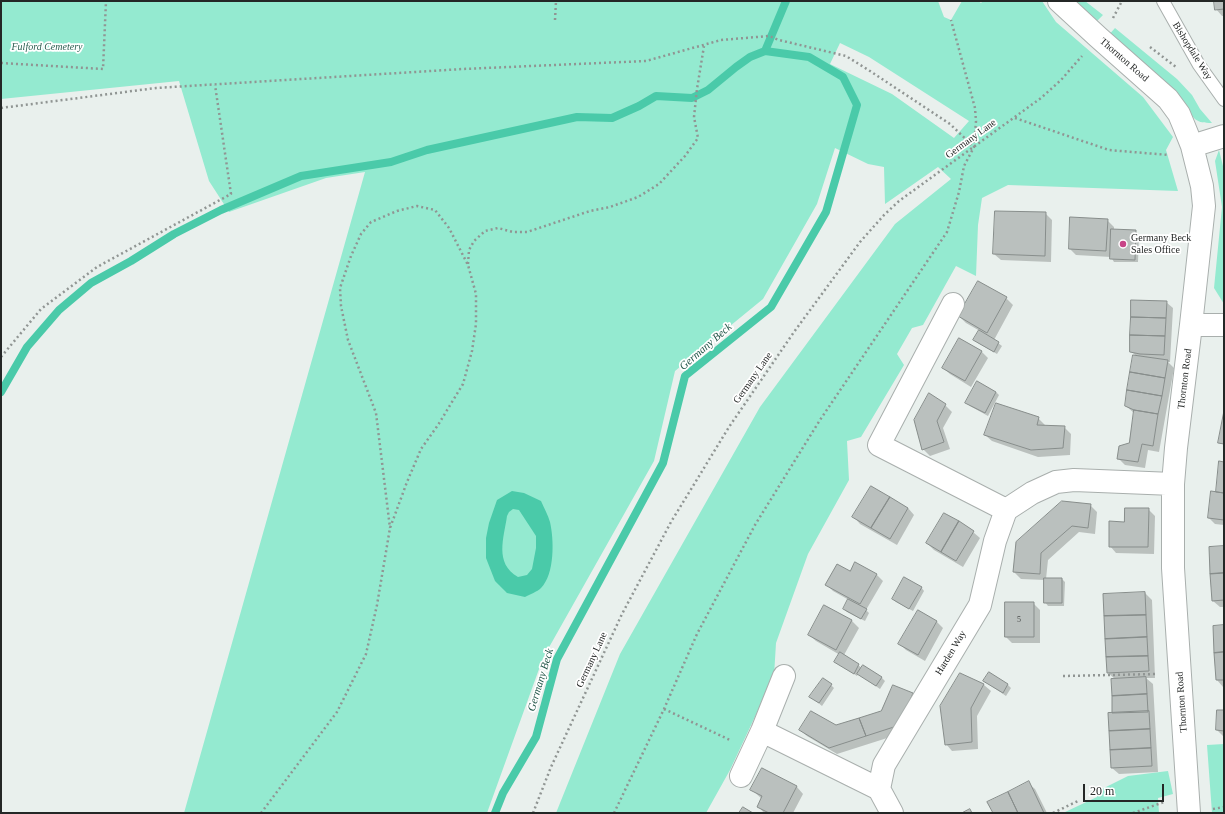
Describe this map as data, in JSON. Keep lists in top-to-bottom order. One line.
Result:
{"streets":{"street":["Thornton Road","Harden Way"],"lane":["Bishopdale Way"],"path":["Germany Lane"]},"crossings":[["Thornton Road","Germany Lane"]],"water":["Germany Beck"],"parks":["Fulford Cemetery"],"places":["Germany Beck Sales Office"],"house_numbers":["5"],"scale_bar":"20 m"}
